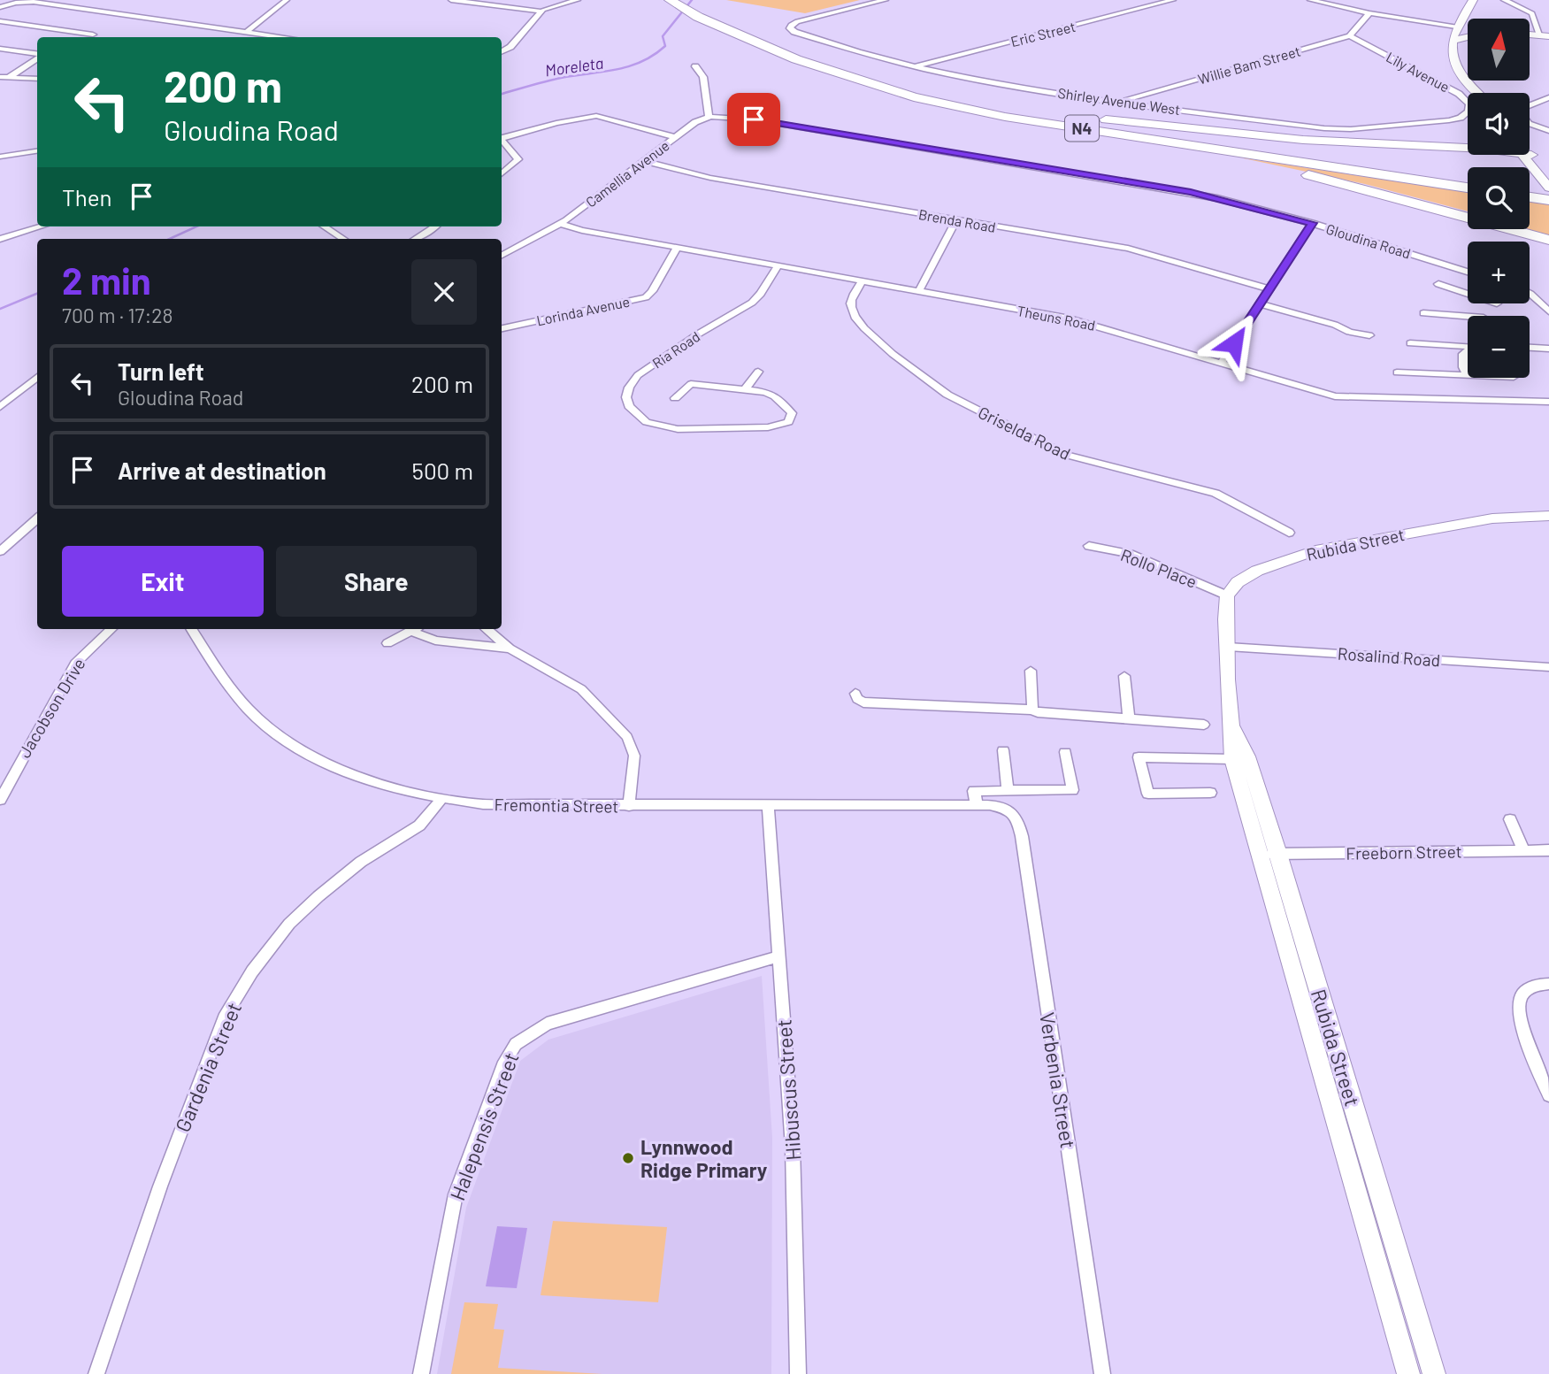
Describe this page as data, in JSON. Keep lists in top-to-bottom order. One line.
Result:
{"streets":{"highway":["N4"],"street":["Eric Street","Willie Bam Street","Lily Avenue","Shirley Avenue West","Camellia Avenue","Brenda Road","Gloudina Road","Lorinda Avenue","Theuns Road","Ria Road","Griselda Road","Rubida Street","Rollo Place","Rosalind Road","Jacobson Drive","Fremontia Street","Freeborn Street","Gardenia Street","Verbenia Street","Hibuscus Street","Halepensis Street"]},"crossings":[["Eric Street","Shirley Avenue West"],["Willie Bam Street","Lily Avenue"],["Willie Bam Street","Shirley Avenue West"],["Lily Avenue","Shirley Avenue West"],["Camellia Avenue","Brenda Road"],["Camellia Avenue","Gloudina Road"],["Camellia Avenue","Theuns Road"],["Lorinda Avenue","Theuns Road"],["Theuns Road","Ria Road"],["Theuns Road","Griselda Road"],["Rubida Street","Rollo Place"],["Rubida Street","Rosalind Road"],["Rubida Street","Freeborn Street"],["Fremontia Street","Gardenia Street"],["Fremontia Street","Verbenia Street"],["Fremontia Street","Hibuscus Street"],["Hibuscus Street","Halepensis Street"]],"water":["Moreleta"],"places":["Lynnwood Ridge Primary"],"north":"top","page":{"map_buttons":["+","−"],"turn":["200 m","Gloudina Road"],"then":"Then","heading":["2 min","700 m · 17:28"],"list":[{"name":"Turn left","note":"Gloudina Road","value":"200 m"},{"name":"Arrive at destination","value":"500 m"}],"buttons":["Exit","Share"]}}
